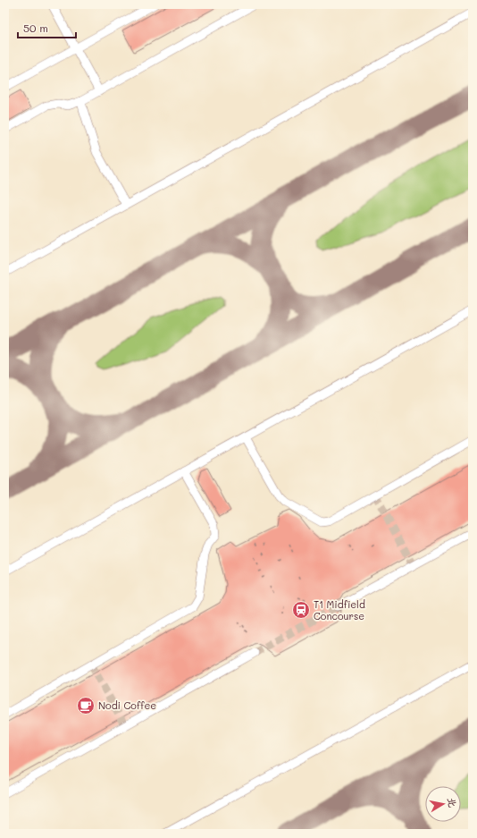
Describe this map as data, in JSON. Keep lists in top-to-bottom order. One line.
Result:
{"places":{"station":["T1 Midfield Concourse"],"cafe":["Nodi Coffee"]},"scale_bar":"50 m","north":"right"}
